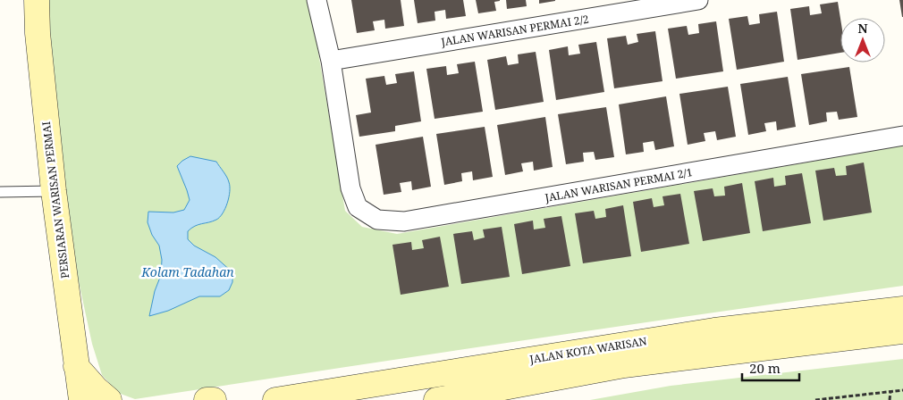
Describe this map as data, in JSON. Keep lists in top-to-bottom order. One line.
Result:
{"streets":{"street":["JALAN WARISAN PERMAI 2/2","JALAN WARISAN PERMAI 2/1","PERSIARAN WARISAN PERMAI","JALAN KOTA WARISAN"]},"crossings":[["JALAN WARISAN PERMAI 2/2","JALAN WARISAN PERMAI 2/1"]],"water":["Kolam Tadahan"],"scale_bar":"20 m","north":"top"}
